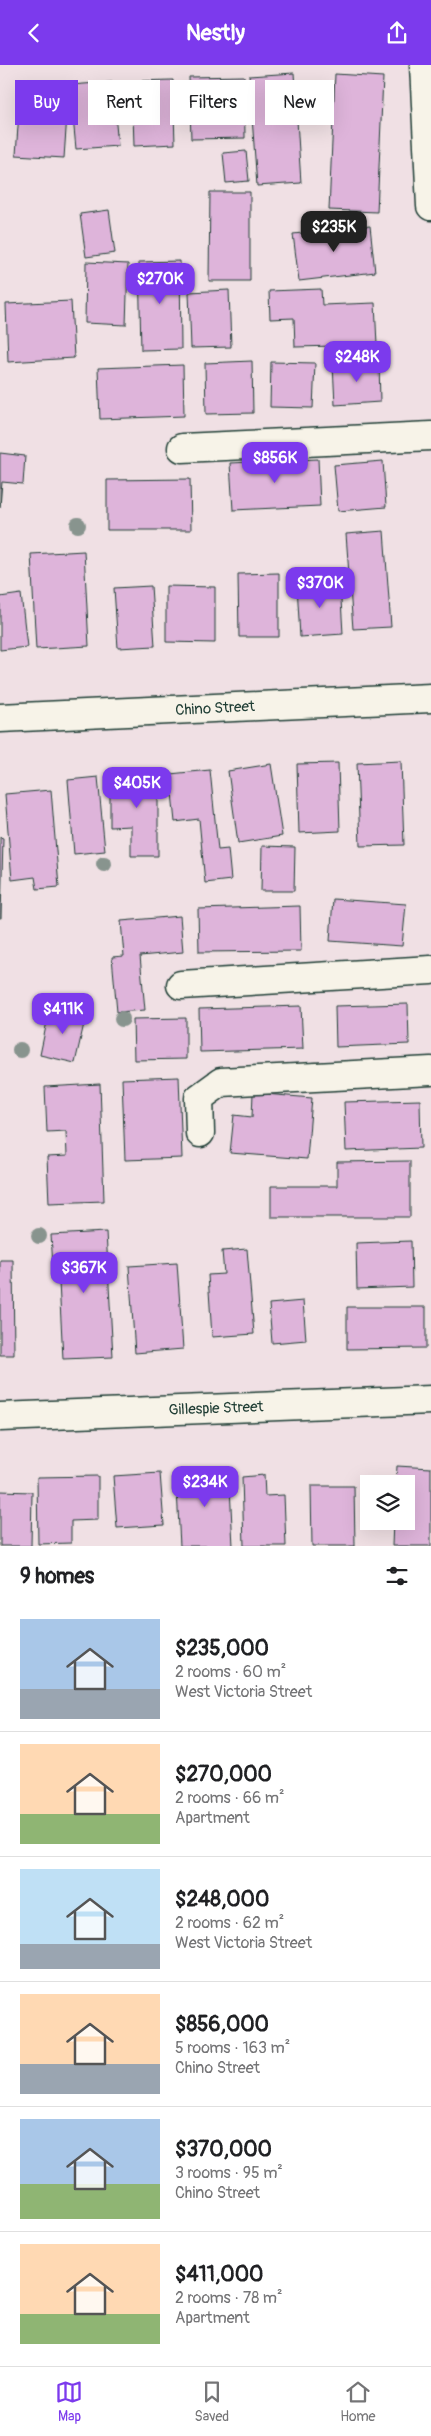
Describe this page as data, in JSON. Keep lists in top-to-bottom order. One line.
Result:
{"streets":{"street":["Chino Street","Gillespie Street"]},"page":{"header":"Nestly","chip":["Buy","Rent","Filters","New"],"price":["$235K","$270K","$248K","$856K","$370K","$405K","$411K","$367K","$234K"],"heading":"9 homes","list":[{"name":"$235,000","note":"2 rooms · 60 m² · West Victoria Street"},{"name":"$270,000","note":"2 rooms · 66 m² · Apartment"},{"name":"$248,000","note":"2 rooms · 62 m² · West Victoria Street"},{"name":"$856,000","note":"5 rooms · 163 m² · Chino Street"},{"name":"$370,000","note":"3 rooms · 95 m² · Chino Street"},{"name":"$411,000","note":"2 rooms · 78 m² · Apartment"}],"tabs":["Map","Saved","Home"]}}
